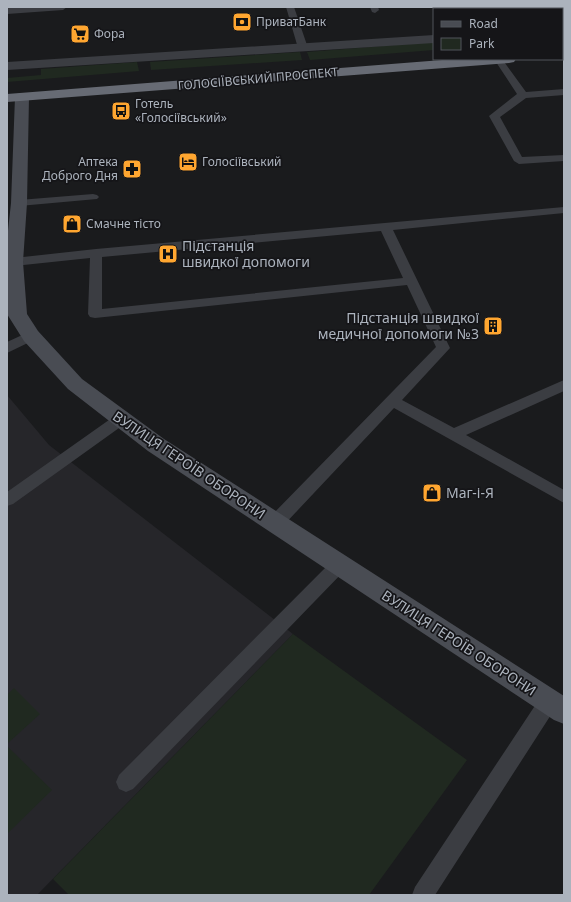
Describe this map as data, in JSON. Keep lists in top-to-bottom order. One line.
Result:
{"streets":{"highway":["ГОЛОСІЇВСЬКИЙ ПРОСПЕКТ"],"street":["ВУЛИЦЯ ГЕРОЇВ ОБОРОНИ"]},"crossings":[["ГОЛОСІЇВСЬКИЙ ПРОСПЕКТ","ВУЛИЦЯ ГЕРОЇВ ОБОРОНИ"]],"places":{"bank":["ПриватБанк"],"supermarket":["Фора"],"bus stop":["Готель «Голосіївський»"],"hotel":["Голосіївський"],"pharmacy":["Аптека Доброго Дня"],"shop":["Смачне тісто","Маг-і-Я"],"hospital":["Підстанція швидкої допомоги"],"building":["Підстанція швидкої медичної допомоги №3"]},"legend":["Road","Park"]}
